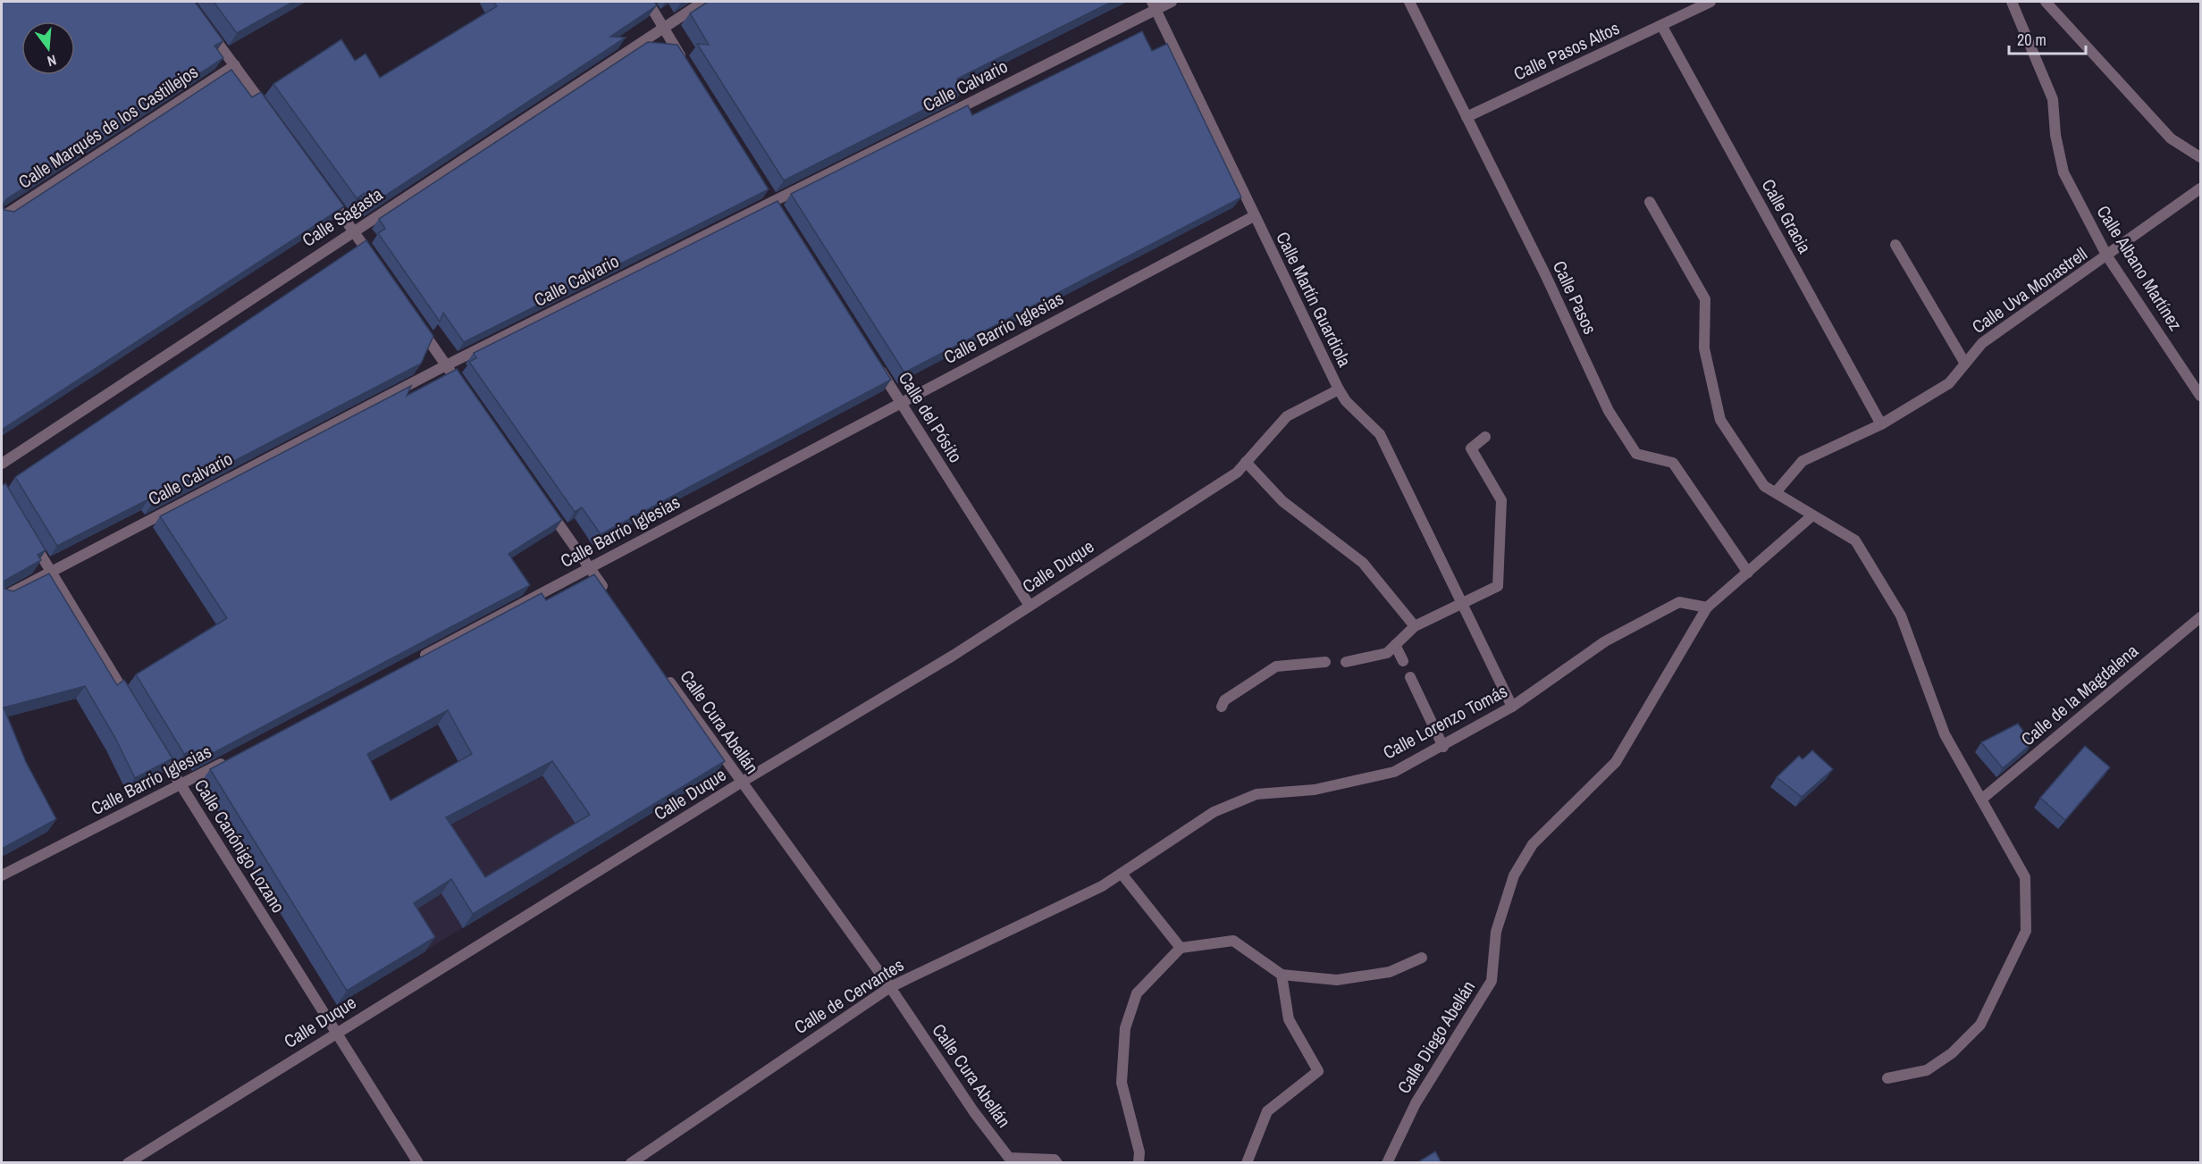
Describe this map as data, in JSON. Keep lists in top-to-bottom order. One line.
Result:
{"streets":{"street":["Calle Pasos Altos","Calle Calvario","Calle Marqués de los Castillejos","Calle Gracia","Calle Sagasta","Calle Albano Martínez","Calle Uva Monastrell","Calle Pasos","Calle Martín Guardiola","Calle Barrio Iglesias","Calle del Pósito","Calle Duque","Calle de la Magdalena","Calle Cura Abellán","Calle Lorenzo Tomás","Calle Canónigo Lozano","Calle de Cervantes","Calle Diego Abellán"]},"crossings":[["Calle Pasos Altos","Calle Gracia"],["Calle Pasos Altos","Calle Pasos"],["Calle Calvario","Calle Martín Guardiola"],["Calle Gracia","Calle Uva Monastrell"],["Calle Albano Martínez","Calle Uva Monastrell"],["Calle Pasos","Calle Diego Abellán"],["Calle Martín Guardiola","Calle Barrio Iglesias"],["Calle Martín Guardiola","Calle Duque"],["Calle Martín Guardiola","Calle Lorenzo Tomás"],["Calle Barrio Iglesias","Calle del Pósito"],["Calle Barrio Iglesias","Calle Canónigo Lozano"],["Calle del Pósito","Calle Duque"],["Calle Duque","Calle Cura Abellán"],["Calle Duque","Calle Canónigo Lozano"],["Calle Cura Abellán","Calle de Cervantes"],["Calle Lorenzo Tomás","Calle de Cervantes"],["Calle Lorenzo Tomás","Calle Diego Abellán"]],"scale_bar":"20 m","north":"bottom"}
